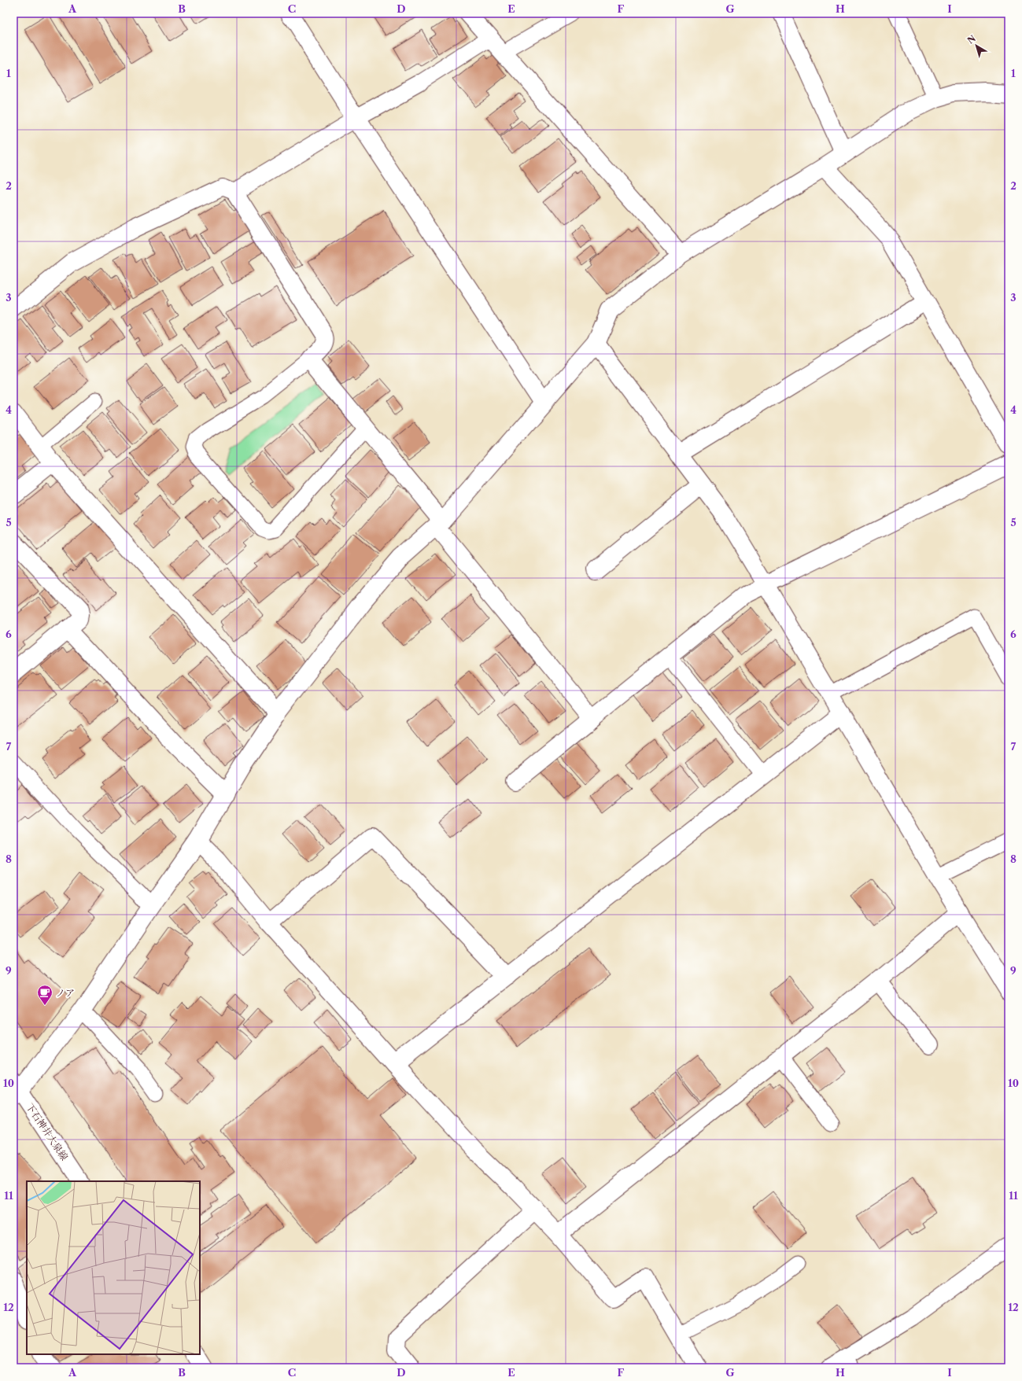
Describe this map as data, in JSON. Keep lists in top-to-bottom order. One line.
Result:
{"streets":{"street":["下石神井大泉線"]},"places":{"cafe":["ノア"]},"north":"top left","grid":{"columns":["A","B","C","D","E","F","G","H","I"],"rows":["1","2","3","4","5","6","7","8","9","10","11","12"]}}
